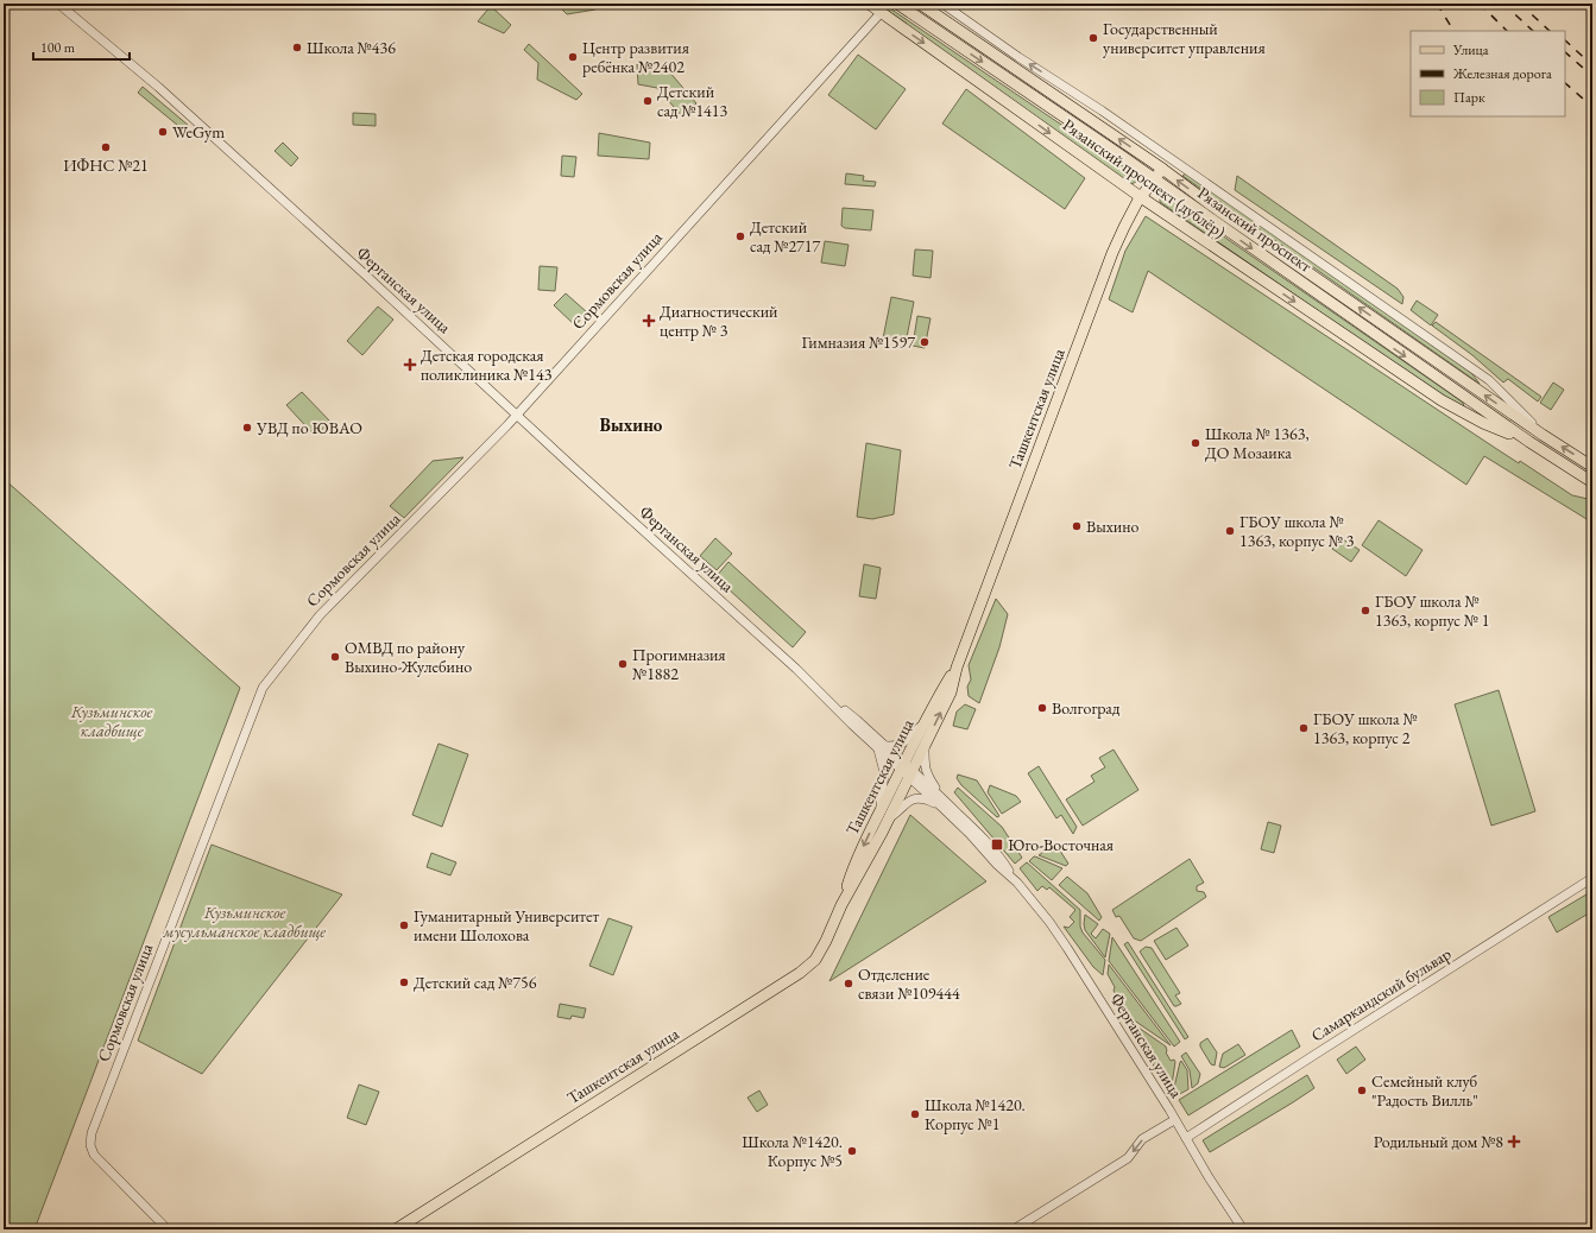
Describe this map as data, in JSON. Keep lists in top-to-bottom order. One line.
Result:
{"streets":{"main road":["Рязанский проспект (дублёр)","Рязанский проспект","Ташкентская улица"],"street":["Сормовская улица","Ферганская улица","Самаркандский бульвар"]},"crossings":[["Рязанский проспект (дублёр)","Рязанский проспект"],["Рязанский проспект (дублёр)","Сормовская улица"],["Рязанский проспект (дублёр)","Ташкентская улица"],["Рязанский проспект","Ташкентская улица"],["Сормовская улица","Ферганская улица"],["Ферганская улица","Ташкентская улица"],["Ферганская улица","Самаркандский бульвар"]],"districts":["Выхино"],"parks":["Кузьминское кладбище","Кузьминское мусульманское кладбище"],"places":{"other":["Государственный университет управления","Школа №436","Центр развития ребёнка №2402","Детский сад №1413","WeGym","ИФНС №21","Детский сад №2717","Гимназия №1597","УВД по ЮВАО","Школа № 1363, ДО Мозаика","Выхино","ГБОУ школа № 1363, корпус № 3","ГБОУ школа № 1363, корпус № 1","ОМВД по району Выхино-Жулебино","Прогимназия №1882","Волгоград","ГБОУ школа № 1363, корпус 2","Гуманитарный Университет имени Шолохова","Детский сад №756","Отделение связи №109444","Семейный клуб \"Радость Вилль\"","Школа №1420. Корпус №1","Школа №1420. Корпус №5"],"health":["Диагностический центр № 3","Детская городская поликлиника №143","Родильный дом №8"],"transit":["Юго-Восточная"]},"legend":["Улица","Железная дорога","Парк"],"scale_bar":"100 m"}
